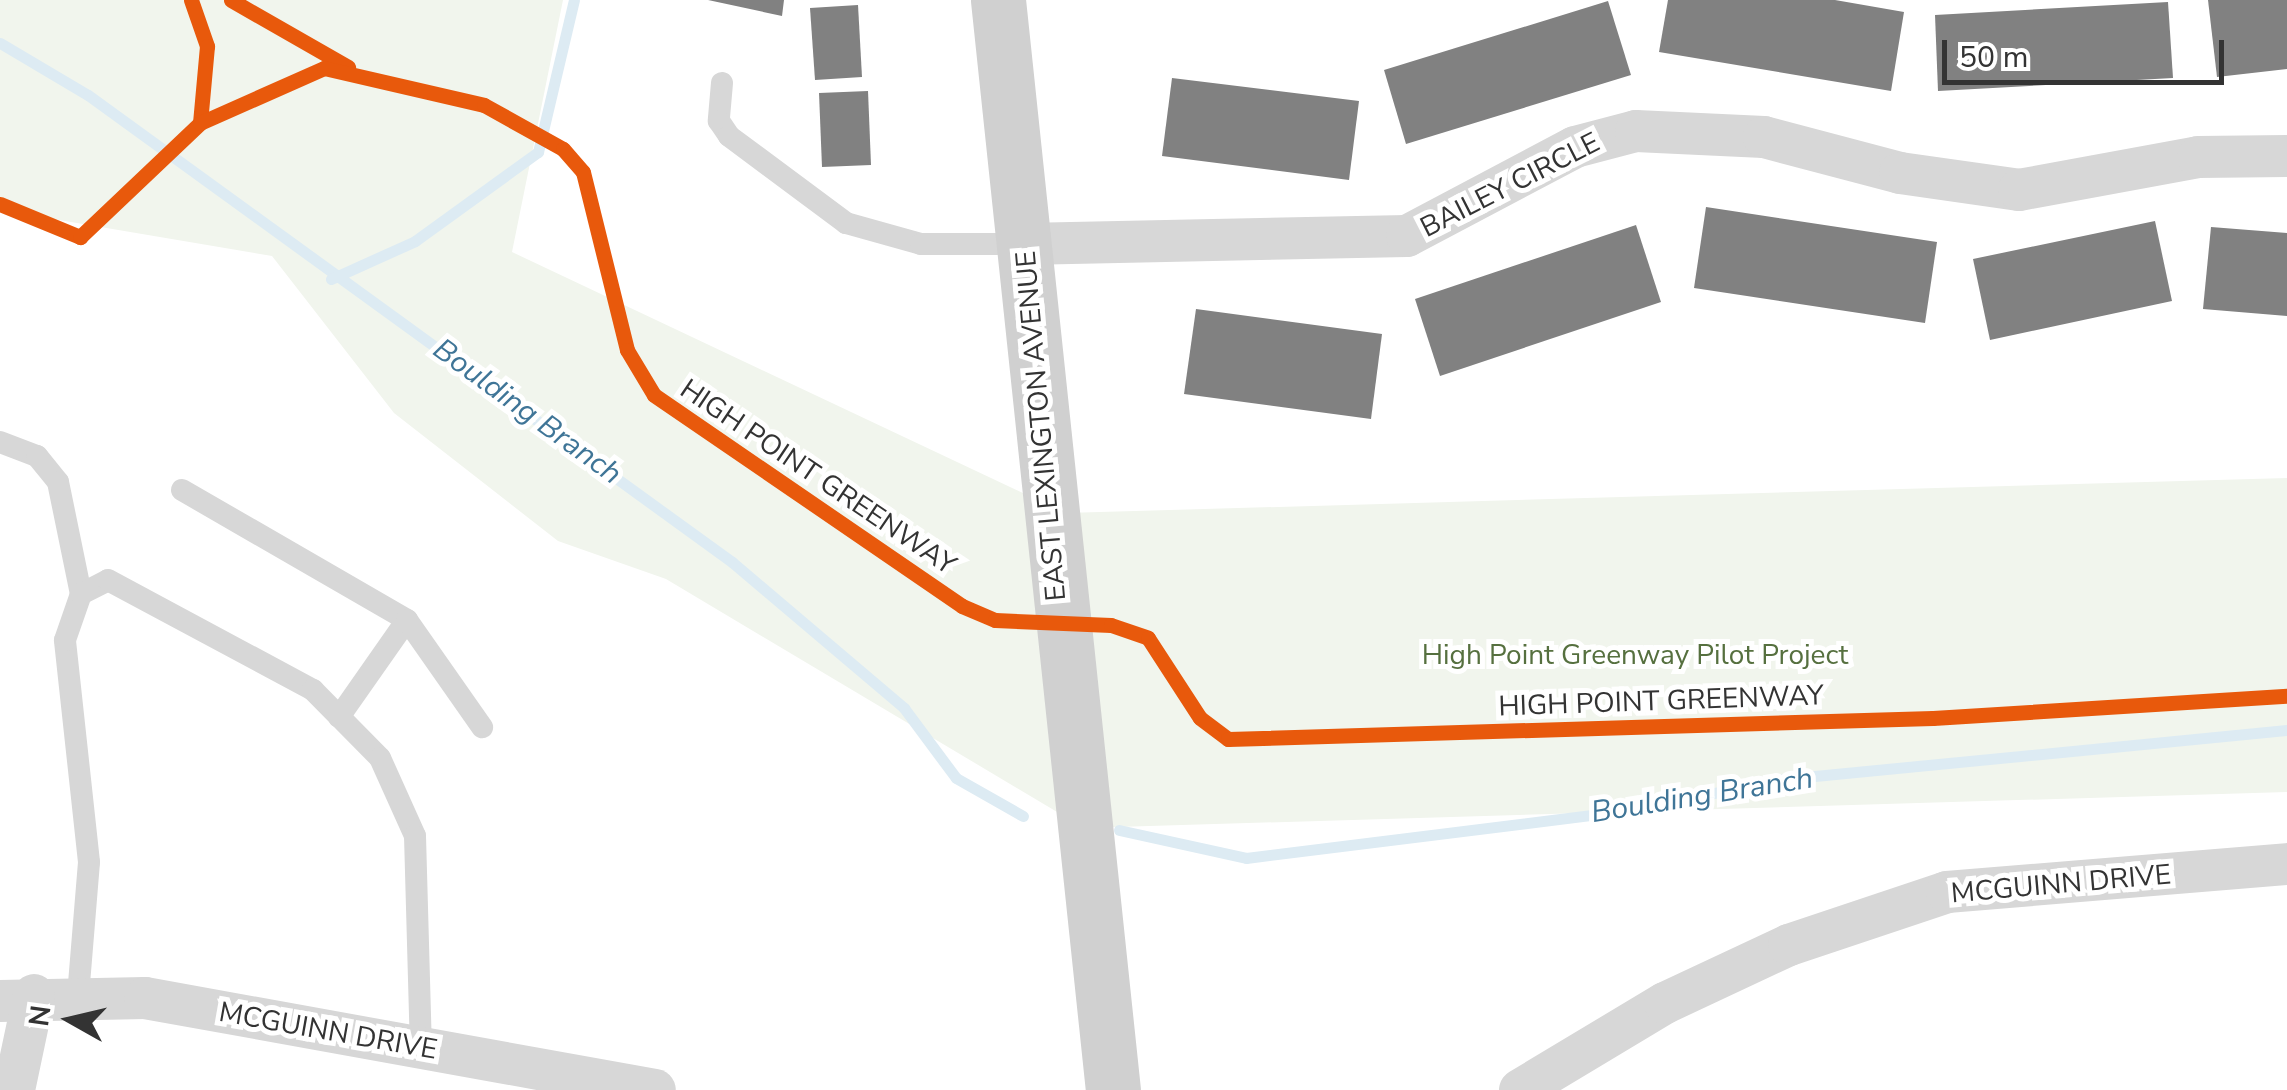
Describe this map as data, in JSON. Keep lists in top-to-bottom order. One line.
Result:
{"streets":{"main road":["EAST LEXINGTON AVENUE"],"street":["BAILEY CIRCLE","MCGUINN DRIVE"],"cycle path":["HIGH POINT GREENWAY"]},"crossings":[["BAILEY CIRCLE","EAST LEXINGTON AVENUE"]],"water":["Boulding Branch"],"parks":["High Point Greenway Pilot Project"],"scale_bar":"50 m","north":"left"}
